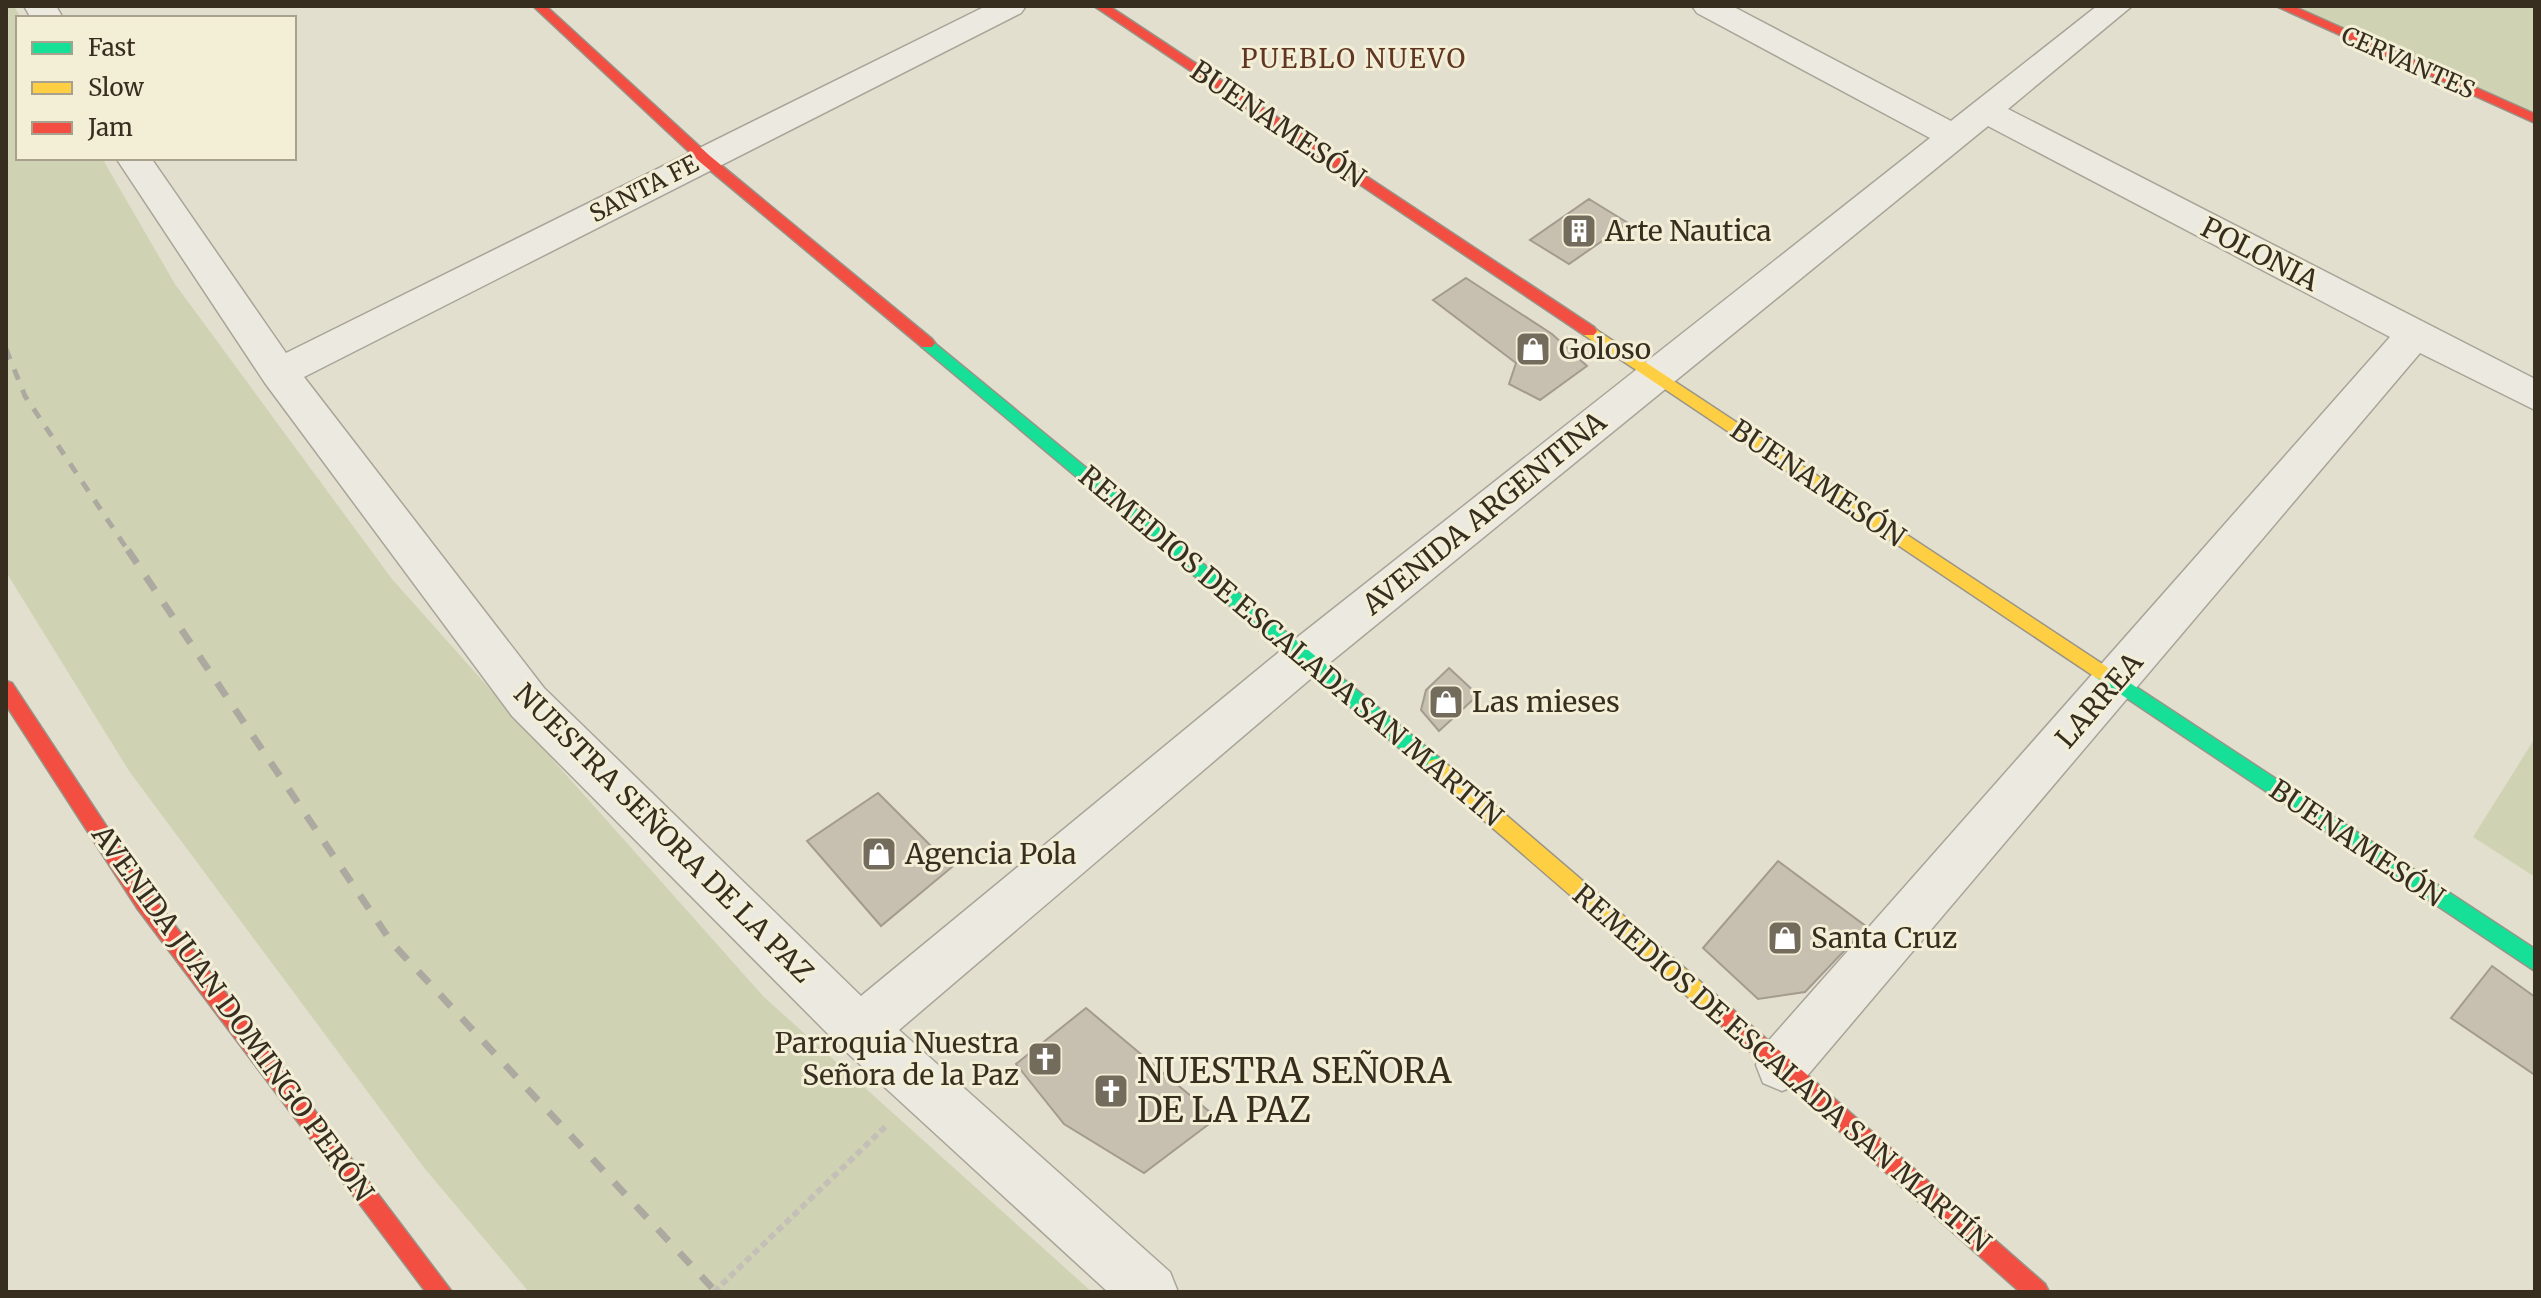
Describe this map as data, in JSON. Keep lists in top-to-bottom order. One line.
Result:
{"streets":{"street":["CERVANTES","BUENAMESÓN","SANTA FE","POLONIA","AVENIDA ARGENTINA","REMEDIOS DE ESCALADA SAN MARTÍN","LARREA","NUESTRA SEÑORA DE LA PAZ","AVENIDA JUAN DOMINGO PERÓN"]},"crossings":[["BUENAMESÓN","AVENIDA ARGENTINA"],["BUENAMESÓN","LARREA"],["SANTA FE","REMEDIOS DE ESCALADA SAN MARTÍN"],["SANTA FE","NUESTRA SEÑORA DE LA PAZ"],["POLONIA","AVENIDA ARGENTINA"],["POLONIA","LARREA"],["AVENIDA ARGENTINA","REMEDIOS DE ESCALADA SAN MARTÍN"],["AVENIDA ARGENTINA","NUESTRA SEÑORA DE LA PAZ"],["REMEDIOS DE ESCALADA SAN MARTÍN","LARREA"]],"districts":["PUEBLO NUEVO"],"places":{"building":["Arte Nautica"],"shop":["Goloso","Las mieses","Agencia Pola","Santa Cruz"],"church":["Parroquia Nuestra Señora de la Paz","NUESTRA SEÑORA DE LA PAZ"]},"legend":["Fast","Slow","Jam"]}
